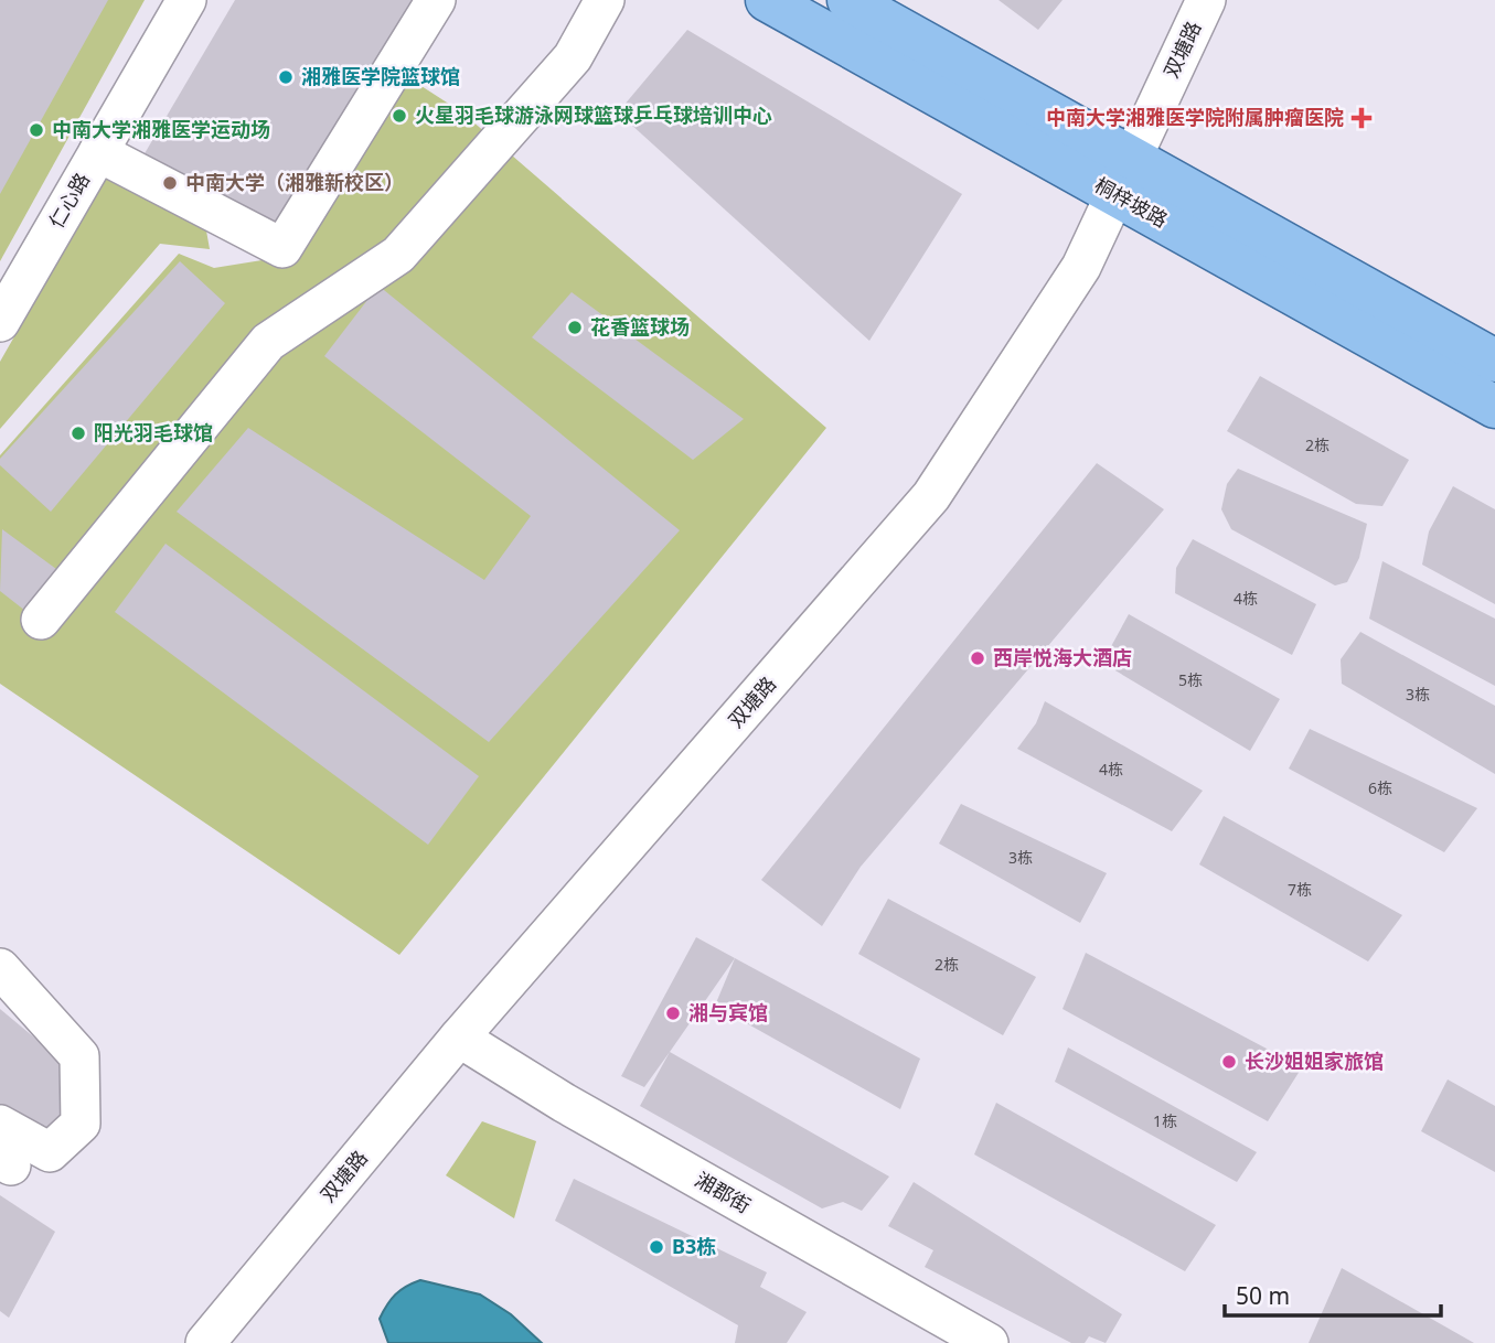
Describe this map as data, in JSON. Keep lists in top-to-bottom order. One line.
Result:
{"streets":{"main road":["桐梓坡路"],"street":["双塘路","仁心路","湘郡街"]},"crossings":[["双塘路","桐梓坡路"],["双塘路","湘郡街"]],"places":{"other":["湘雅医学院篮球馆","火星羽毛球游泳网球篮球乒乓球培训中心","中南大学湘雅医学运动场","中南大学（湘雅新校区）","花香篮球场","阳光羽毛球馆","西岸悦海大酒店","湘与宾馆","长沙姐姐家旅馆","B3栋"],"health":["中南大学湘雅医学院附属肿瘤医院"]},"house_numbers":["2栋","4栋","5栋","3栋","4栋","6栋","3栋","7栋","2栋","1栋"],"scale_bar":"50 m"}
